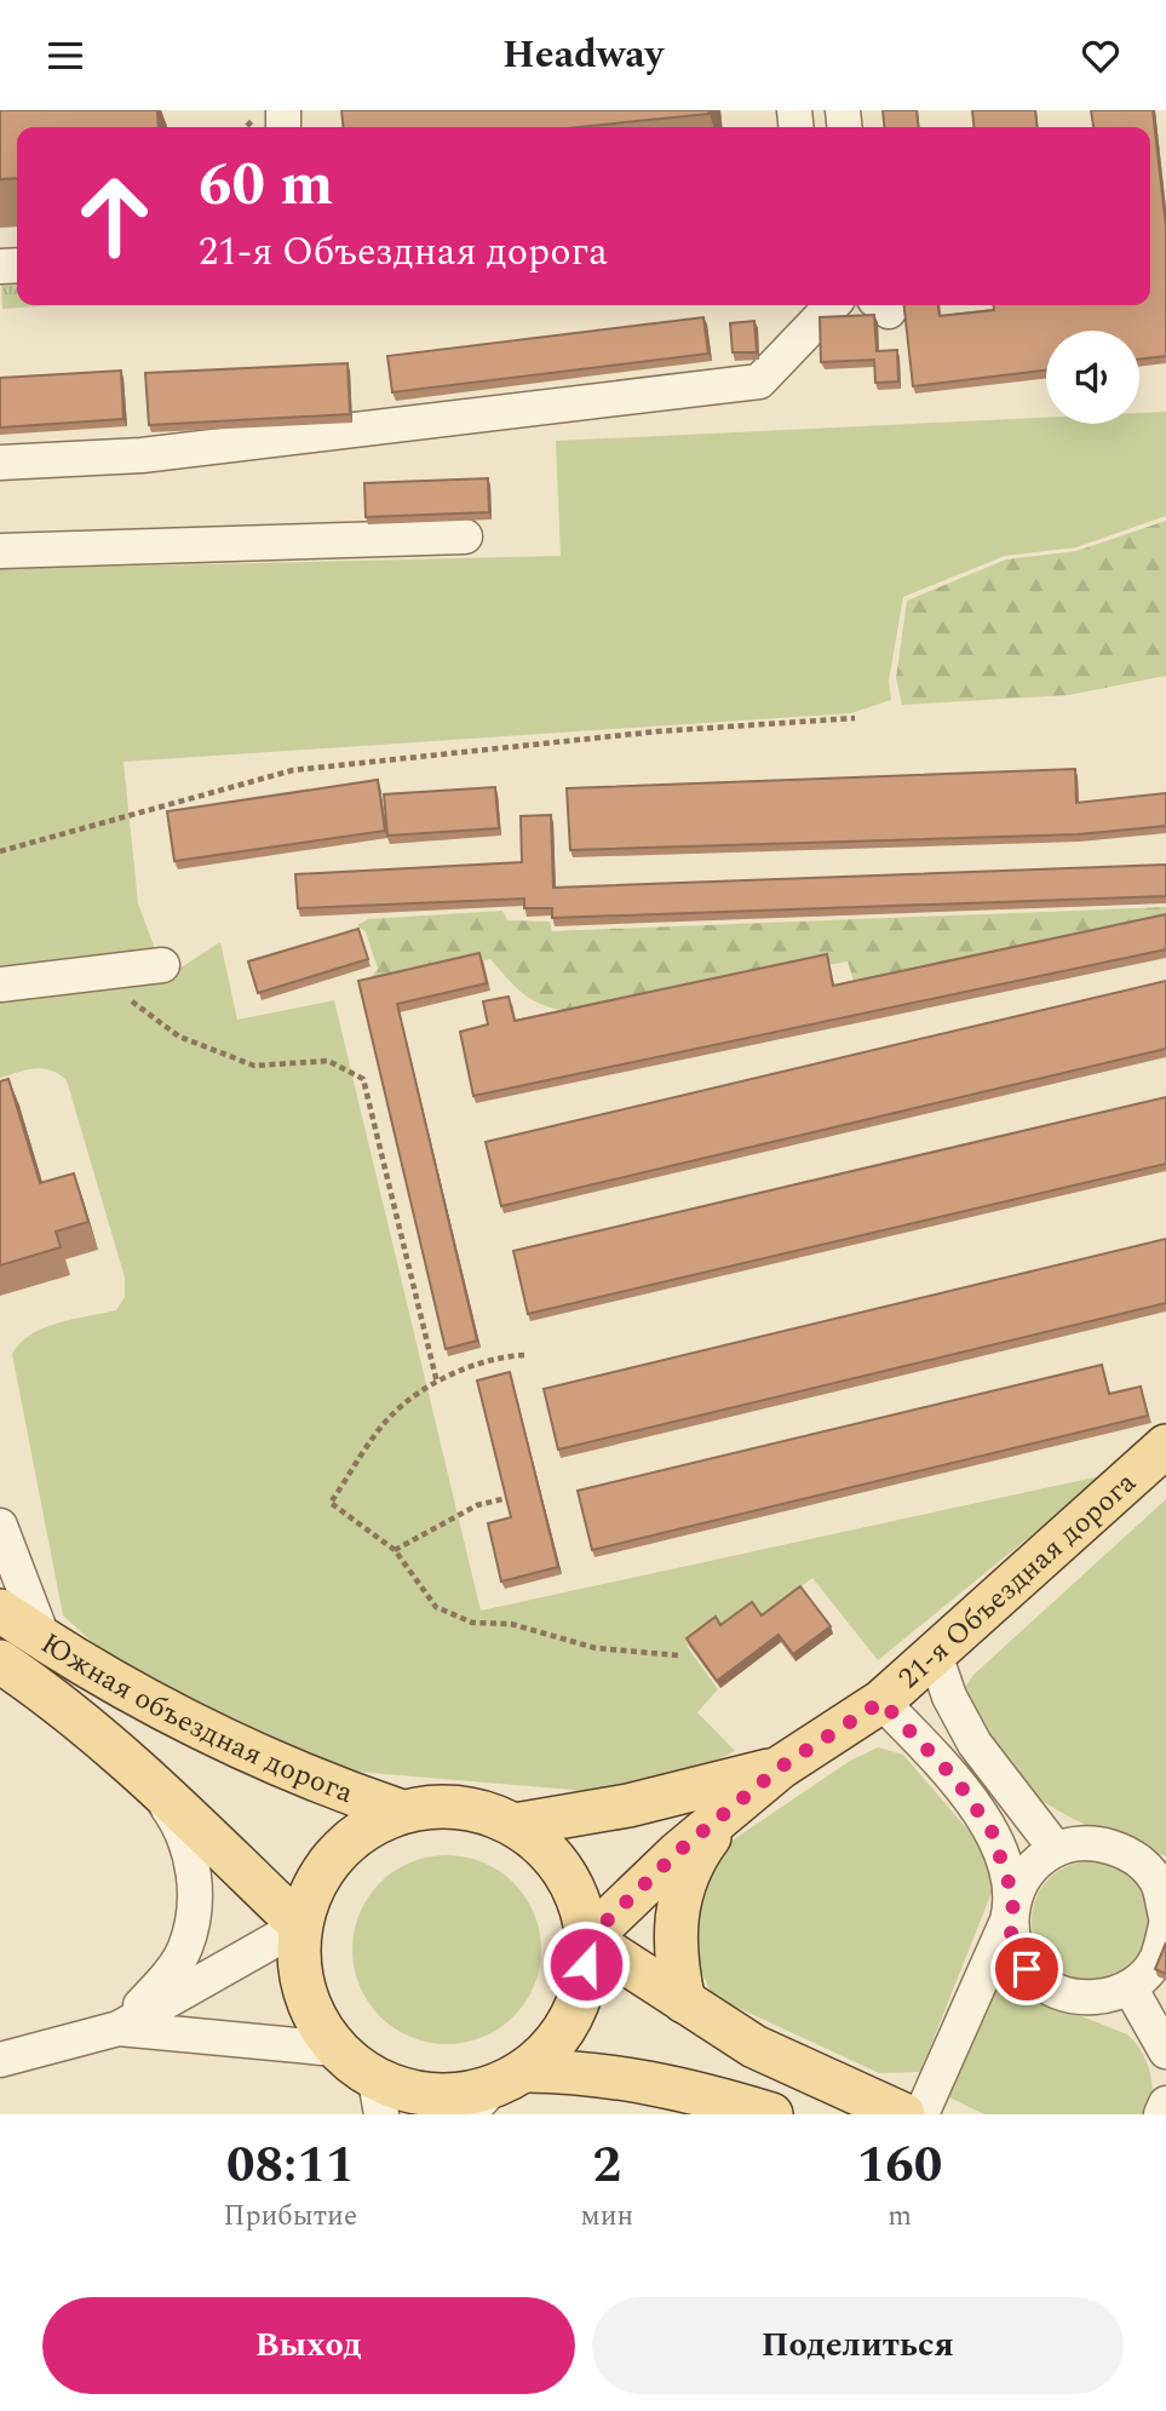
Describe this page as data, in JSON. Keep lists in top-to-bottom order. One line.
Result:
{"streets":{"main road":["21-я Объездная дорога","Южная объездная дорога"]},"page":{"header":"Headway","turn":["60 m","21-я Объездная дорога"],"eta":["08:11","Прибытие","2","мин","160","m"],"buttons":["Выход","Поделиться"]}}
